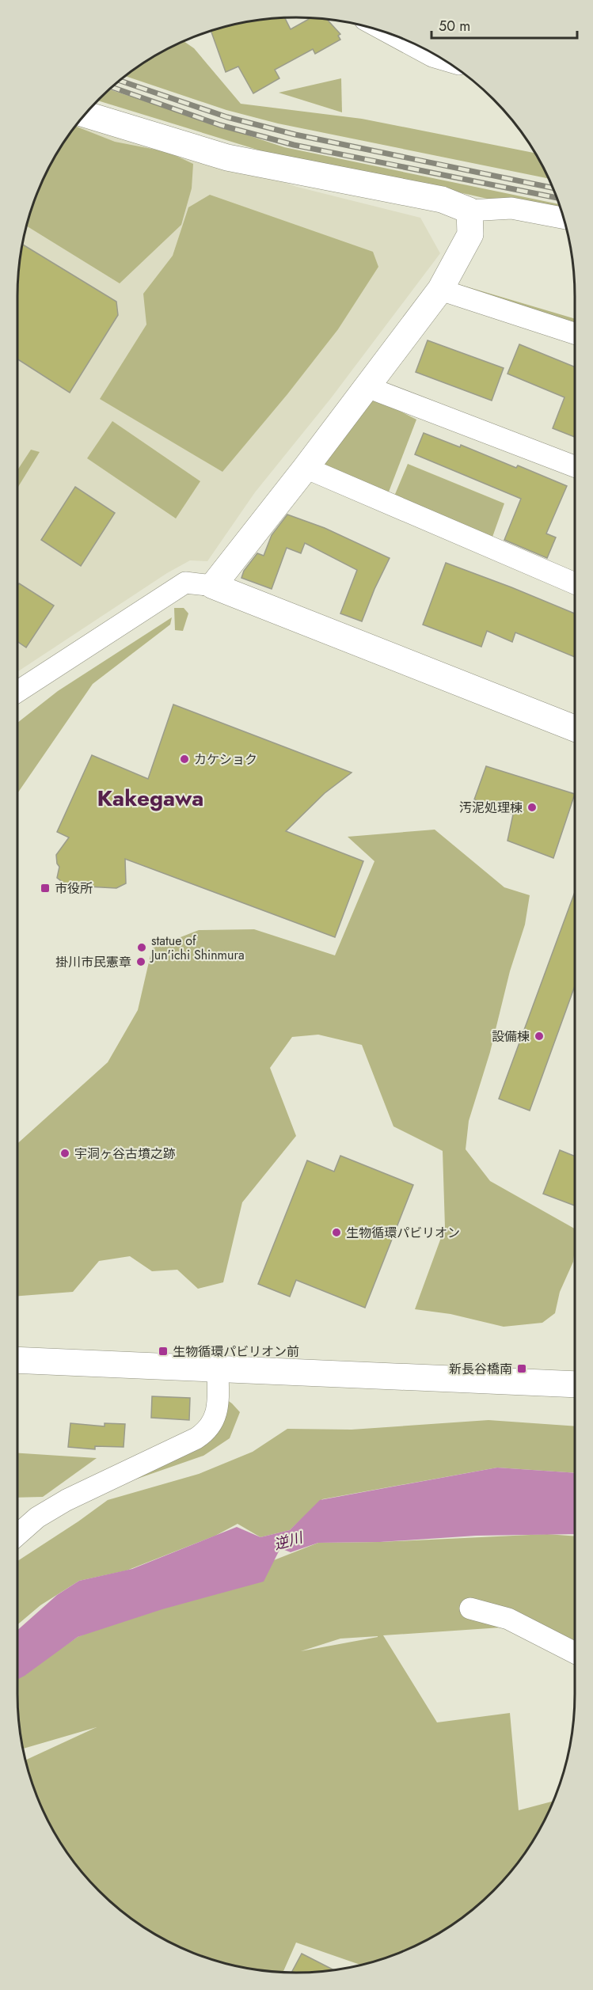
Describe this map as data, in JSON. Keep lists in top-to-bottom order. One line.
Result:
{"districts":["Kakegawa"],"water":["逆川"],"places":{"other":["カケショク","汚泥処理棟","statue of Jun'ichi Shinmura","掛川市民憲章","設備棟","宇洞ヶ谷古墳之跡","生物循環パビリオン"],"transit":["市役所","生物循環パビリオン前","新長谷橋南"]},"scale_bar":"50 m"}
